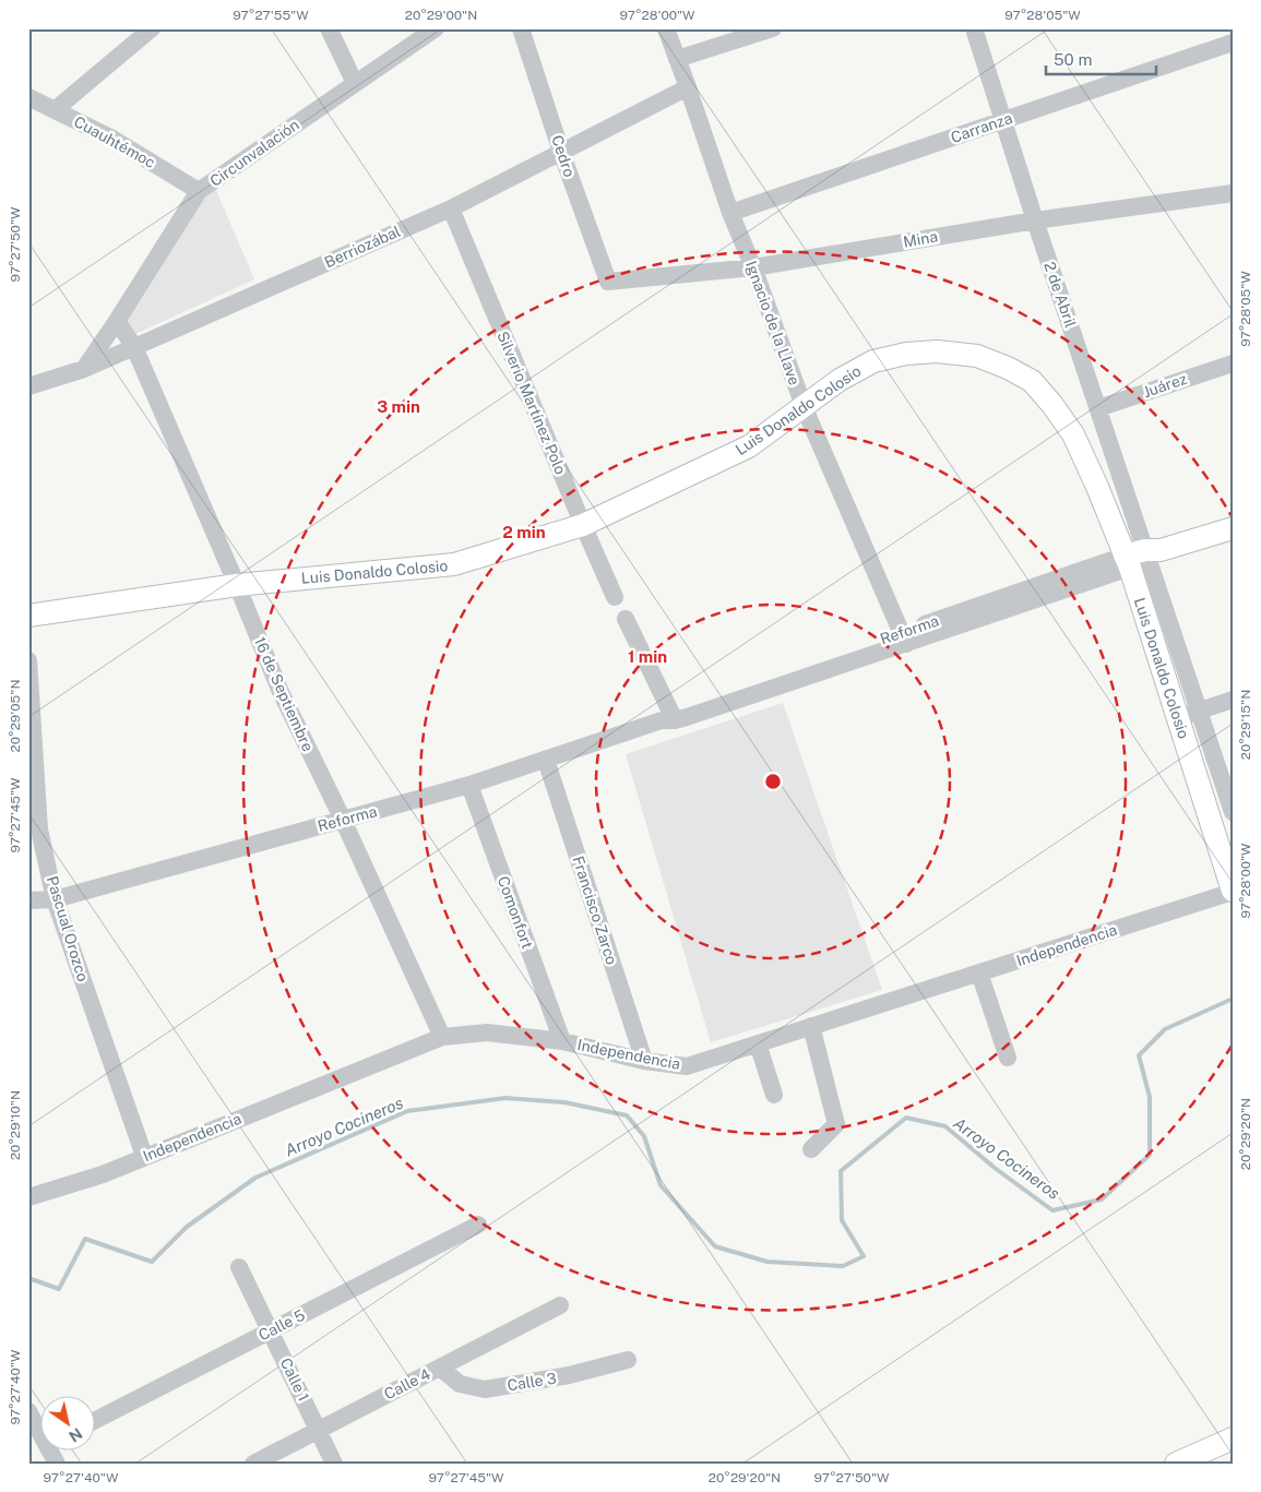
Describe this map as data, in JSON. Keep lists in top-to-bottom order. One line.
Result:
{"streets":{"main road":["Luis Donaldo Colosio","Reforma"],"street":["Carranza","Cuauhtémoc","Circunvalación","Cedro","Mina","Berriozábal","2 de Abril","Ignacio de la Llave","Juárez","Silverio Martínez Polo","16 de Septiembre","Francisco Zarco","Comonfort","Pascual Orozco","Independencia","Calle 5","Calle 1","Calle 3","Calle 4"]},"crossings":[["Carranza","2 de Abril"],["Carranza","Ignacio de la Llave"],["Cuauhtémoc","Circunvalación"],["Circunvalación","Berriozábal"],["Cedro","Mina"],["Cedro","Berriozábal"],["Mina","2 de Abril"],["Mina","Ignacio de la Llave"],["Berriozábal","Ignacio de la Llave"],["Berriozábal","Silverio Martínez Polo"],["Berriozábal","16 de Septiembre"],["2 de Abril","Juárez"],["2 de Abril","Luis Donaldo Colosio"],["2 de Abril","Reforma"],["Ignacio de la Llave","Luis Donaldo Colosio"],["Ignacio de la Llave","Reforma"],["Silverio Martínez Polo","Luis Donaldo Colosio"],["Luis Donaldo Colosio","Reforma"],["Luis Donaldo Colosio","16 de Septiembre"],["Luis Donaldo Colosio","Independencia"],["Reforma","16 de Septiembre"],["Reforma","Francisco Zarco"],["Reforma","Comonfort"],["Reforma","Pascual Orozco"],["16 de Septiembre","Independencia"],["Francisco Zarco","Independencia"],["Comonfort","Independencia"],["Pascual Orozco","Independencia"],["Calle 5","Calle 1"],["Calle 1","Calle 4"],["Calle 3","Calle 4"]],"water":["Arroyo Cocineros"],"scale_bar":"50 m","north":"bottom right","coordinates":["97°27'55\"W","20°29'00\"N","97°28'00\"W","97°28'05\"W","97°27'50\"W","20°29'05\"N","20°29'15\"N","97°27'45\"W","20°29'10\"N","20°29'20\"N","97°27'40\"W"],"rings":["3 min","2 min","1 min"]}
